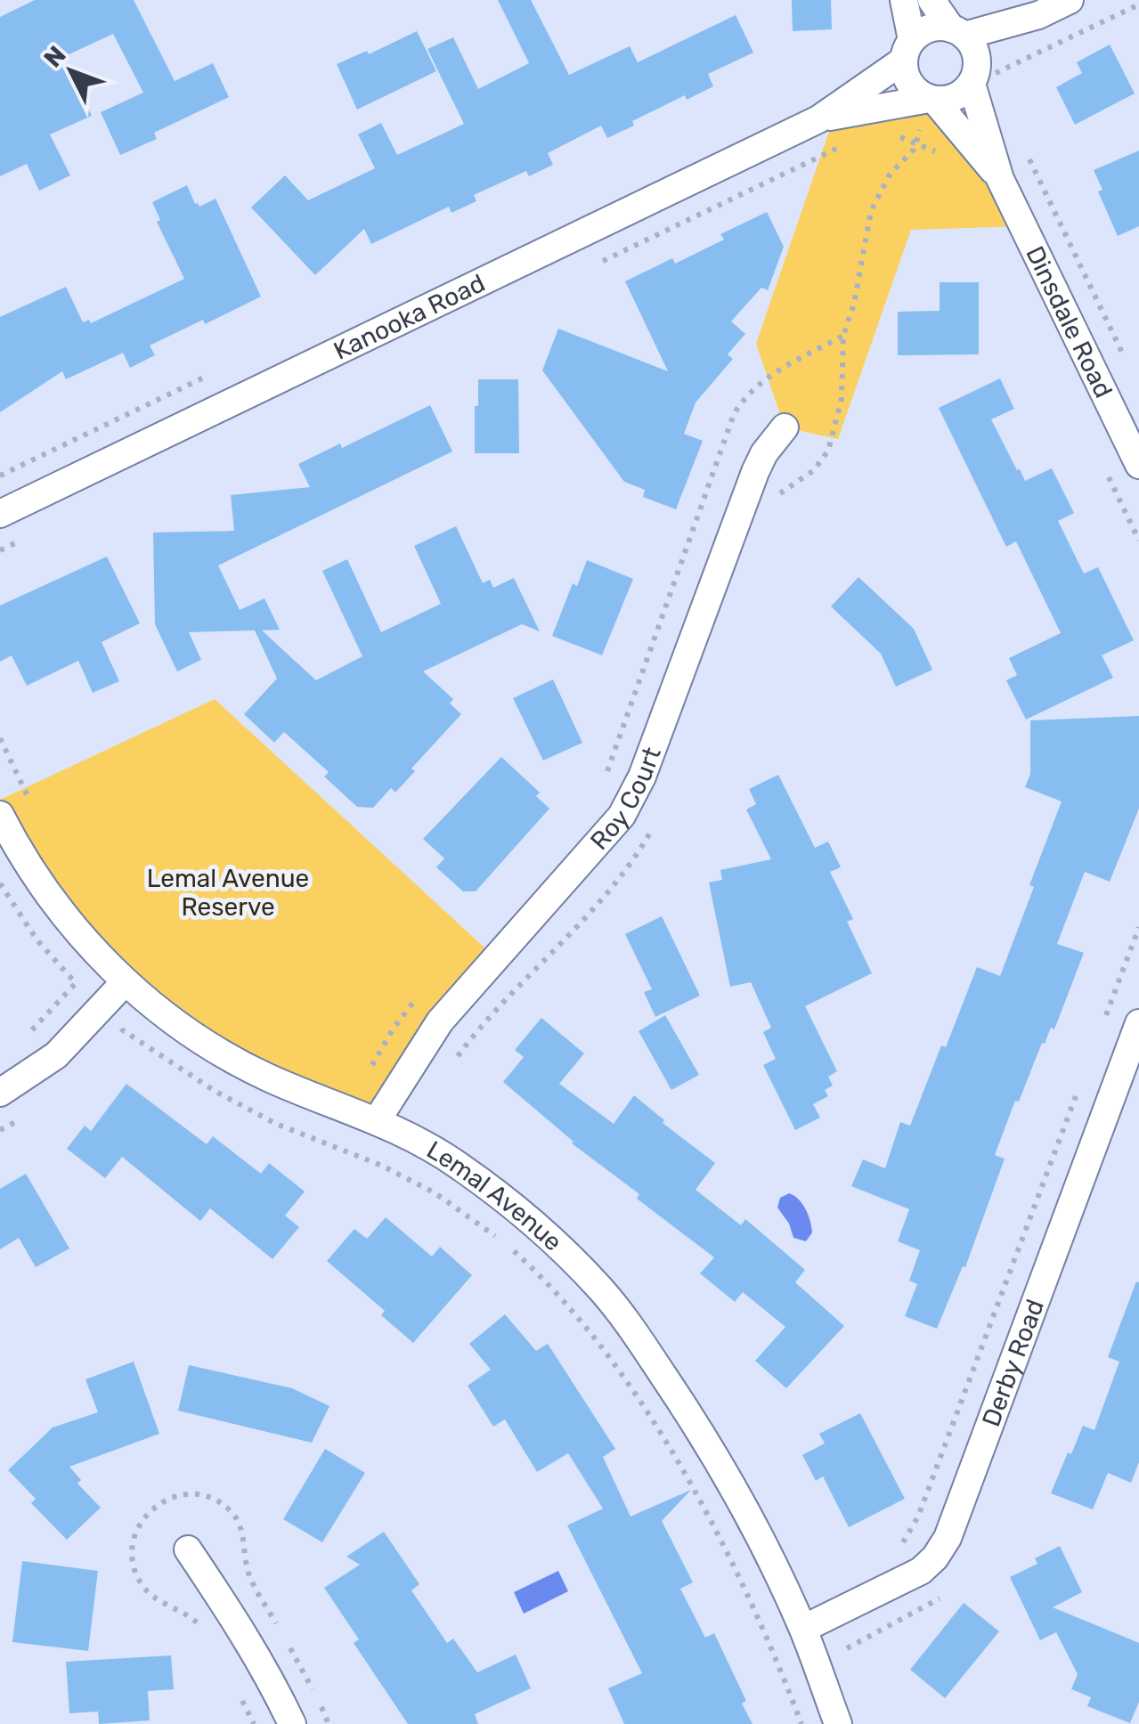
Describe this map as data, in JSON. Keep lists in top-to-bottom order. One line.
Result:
{"streets":{"street":["Kanooka Road","Dinsdale Road","Roy Court","Lemal Avenue","Derby Road"]},"crossings":[["Kanooka Road","Dinsdale Road"],["Roy Court","Lemal Avenue"],["Lemal Avenue","Derby Road"]],"parks":["Lemal Avenue Reserve"],"north":"top left"}
